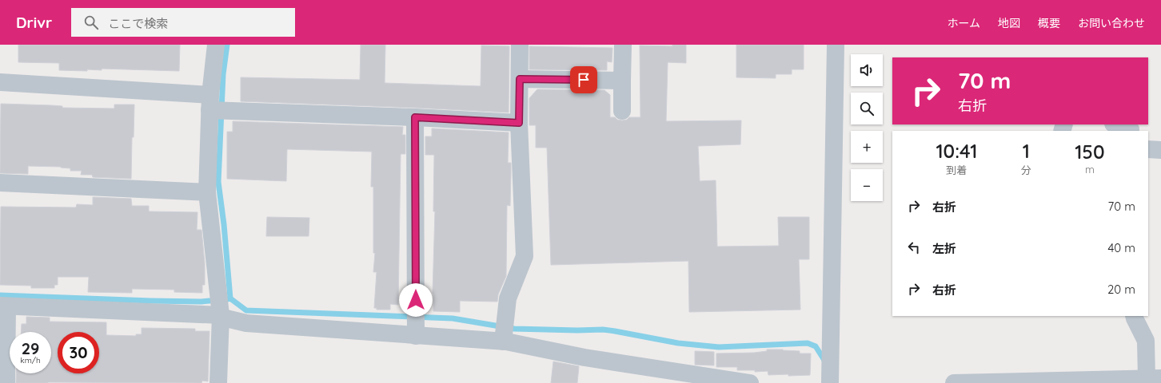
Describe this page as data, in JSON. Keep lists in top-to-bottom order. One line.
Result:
{"page":{"header":"Drivr","search":"ここで検索","nav":["ホーム","地図","概要","お問い合わせ"],"map_buttons":["+","−"],"turn":["70 m","右折"],"eta":["10:41","到着","1","分","150","m"],"list":[{"name":"右折","value":"70 m"},{"name":"左折","value":"40 m"},{"name":"右折","value":"20 m"}],"speed":"29 km/h","limit":"30"}}
